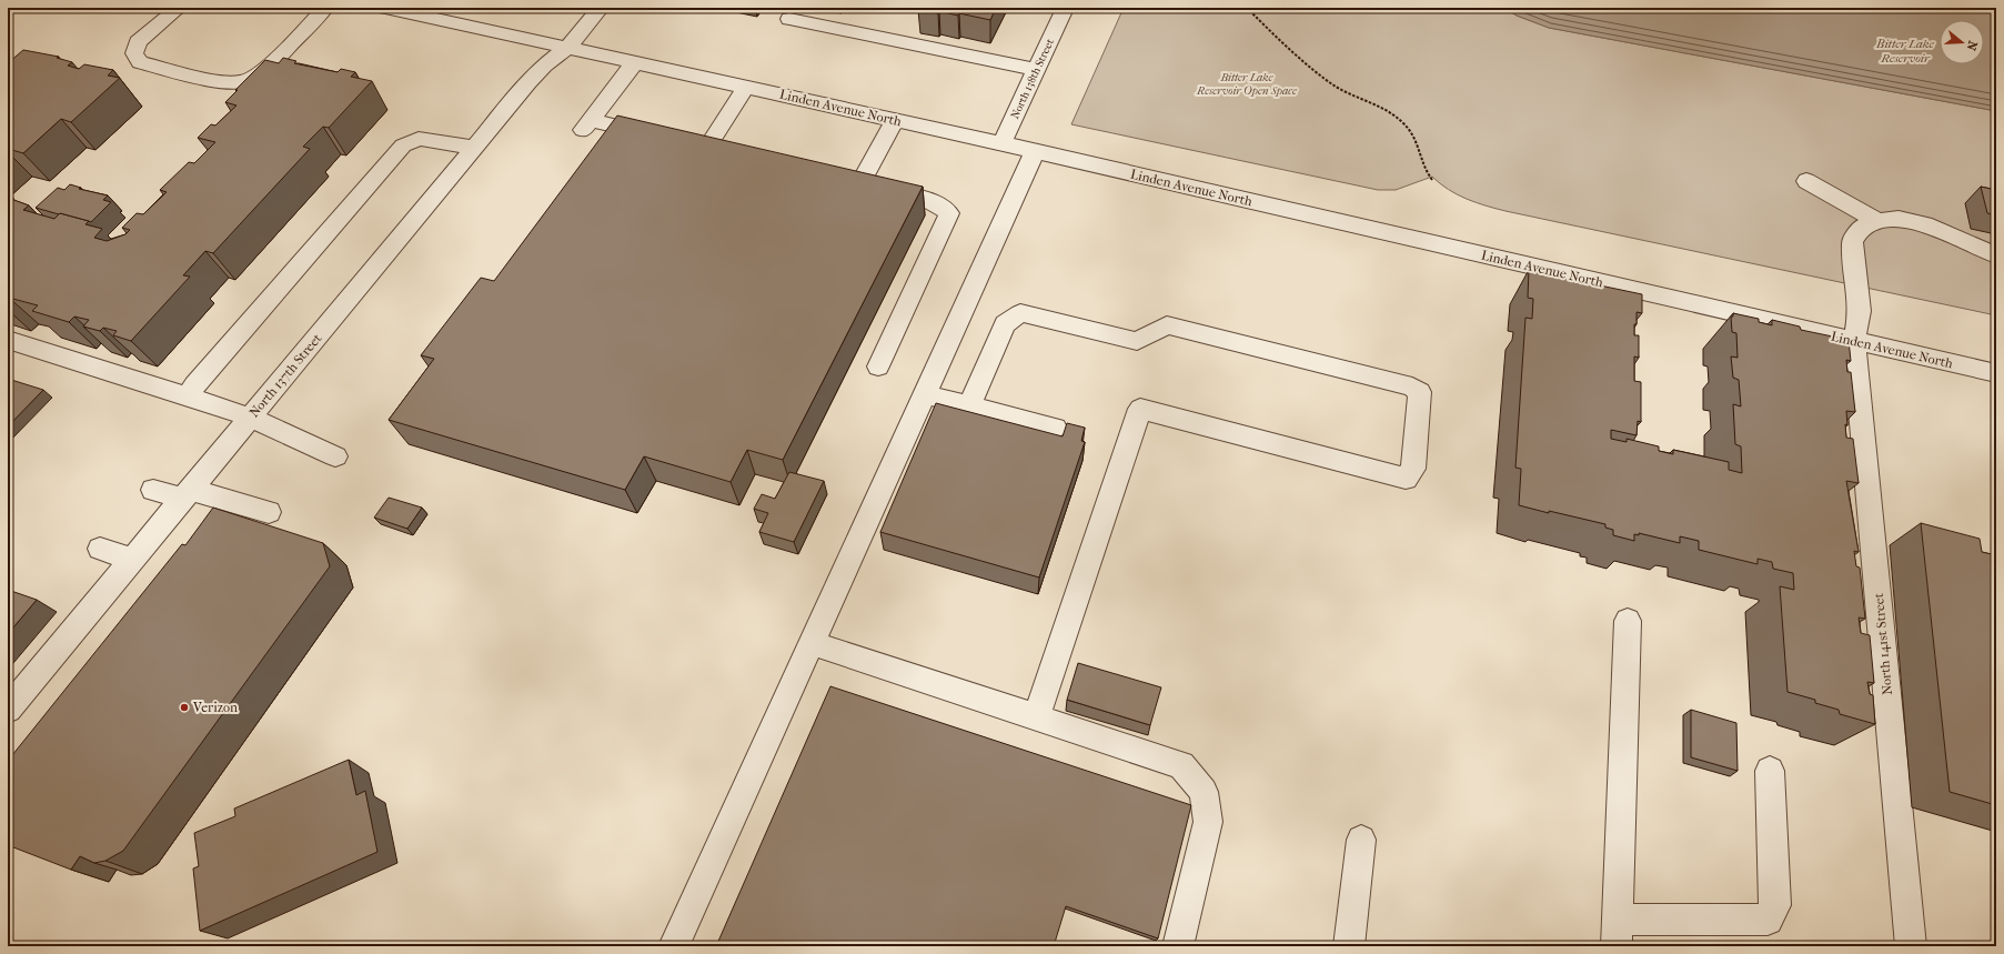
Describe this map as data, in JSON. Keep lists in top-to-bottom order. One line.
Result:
{"streets":{"street":["North 138th Street","Linden Avenue North","North 137th Street","North 141st Street"]},"crossings":[["North 138th Street","Linden Avenue North"],["Linden Avenue North","North 137th Street"],["Linden Avenue North","North 141st Street"]],"water":["Bitter Lake Reservoir"],"parks":["Bitter Lake Reservoir Open Space"],"places":["Verizon"],"north":"right"}
